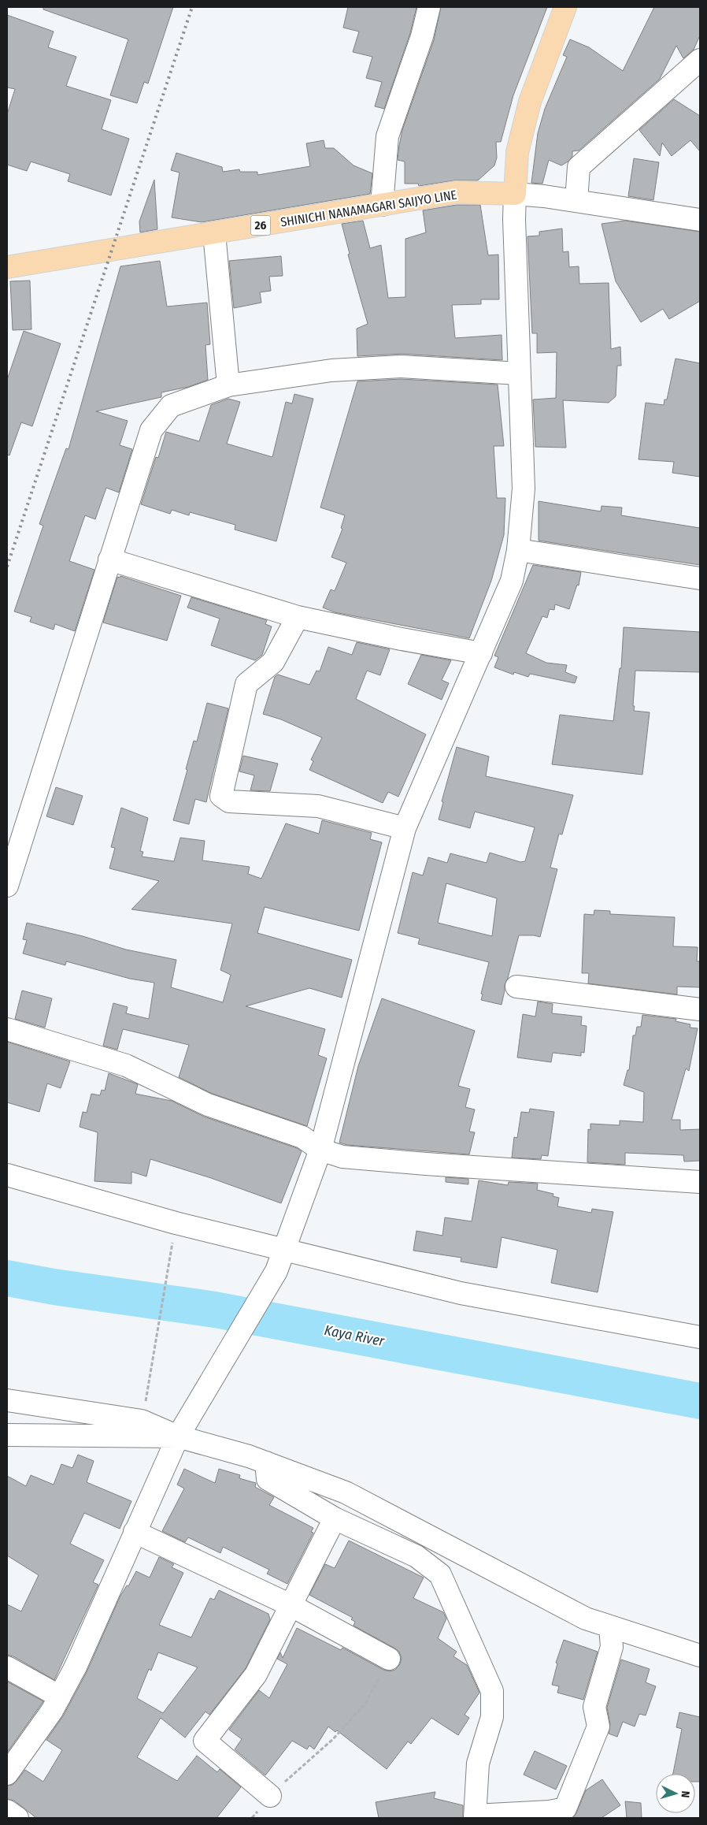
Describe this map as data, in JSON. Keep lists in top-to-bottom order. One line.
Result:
{"streets":{"main road":["SHINICHI NANAMAGARI SAIJYO LINE","26"]},"water":["Kaya River"],"north":"right"}
